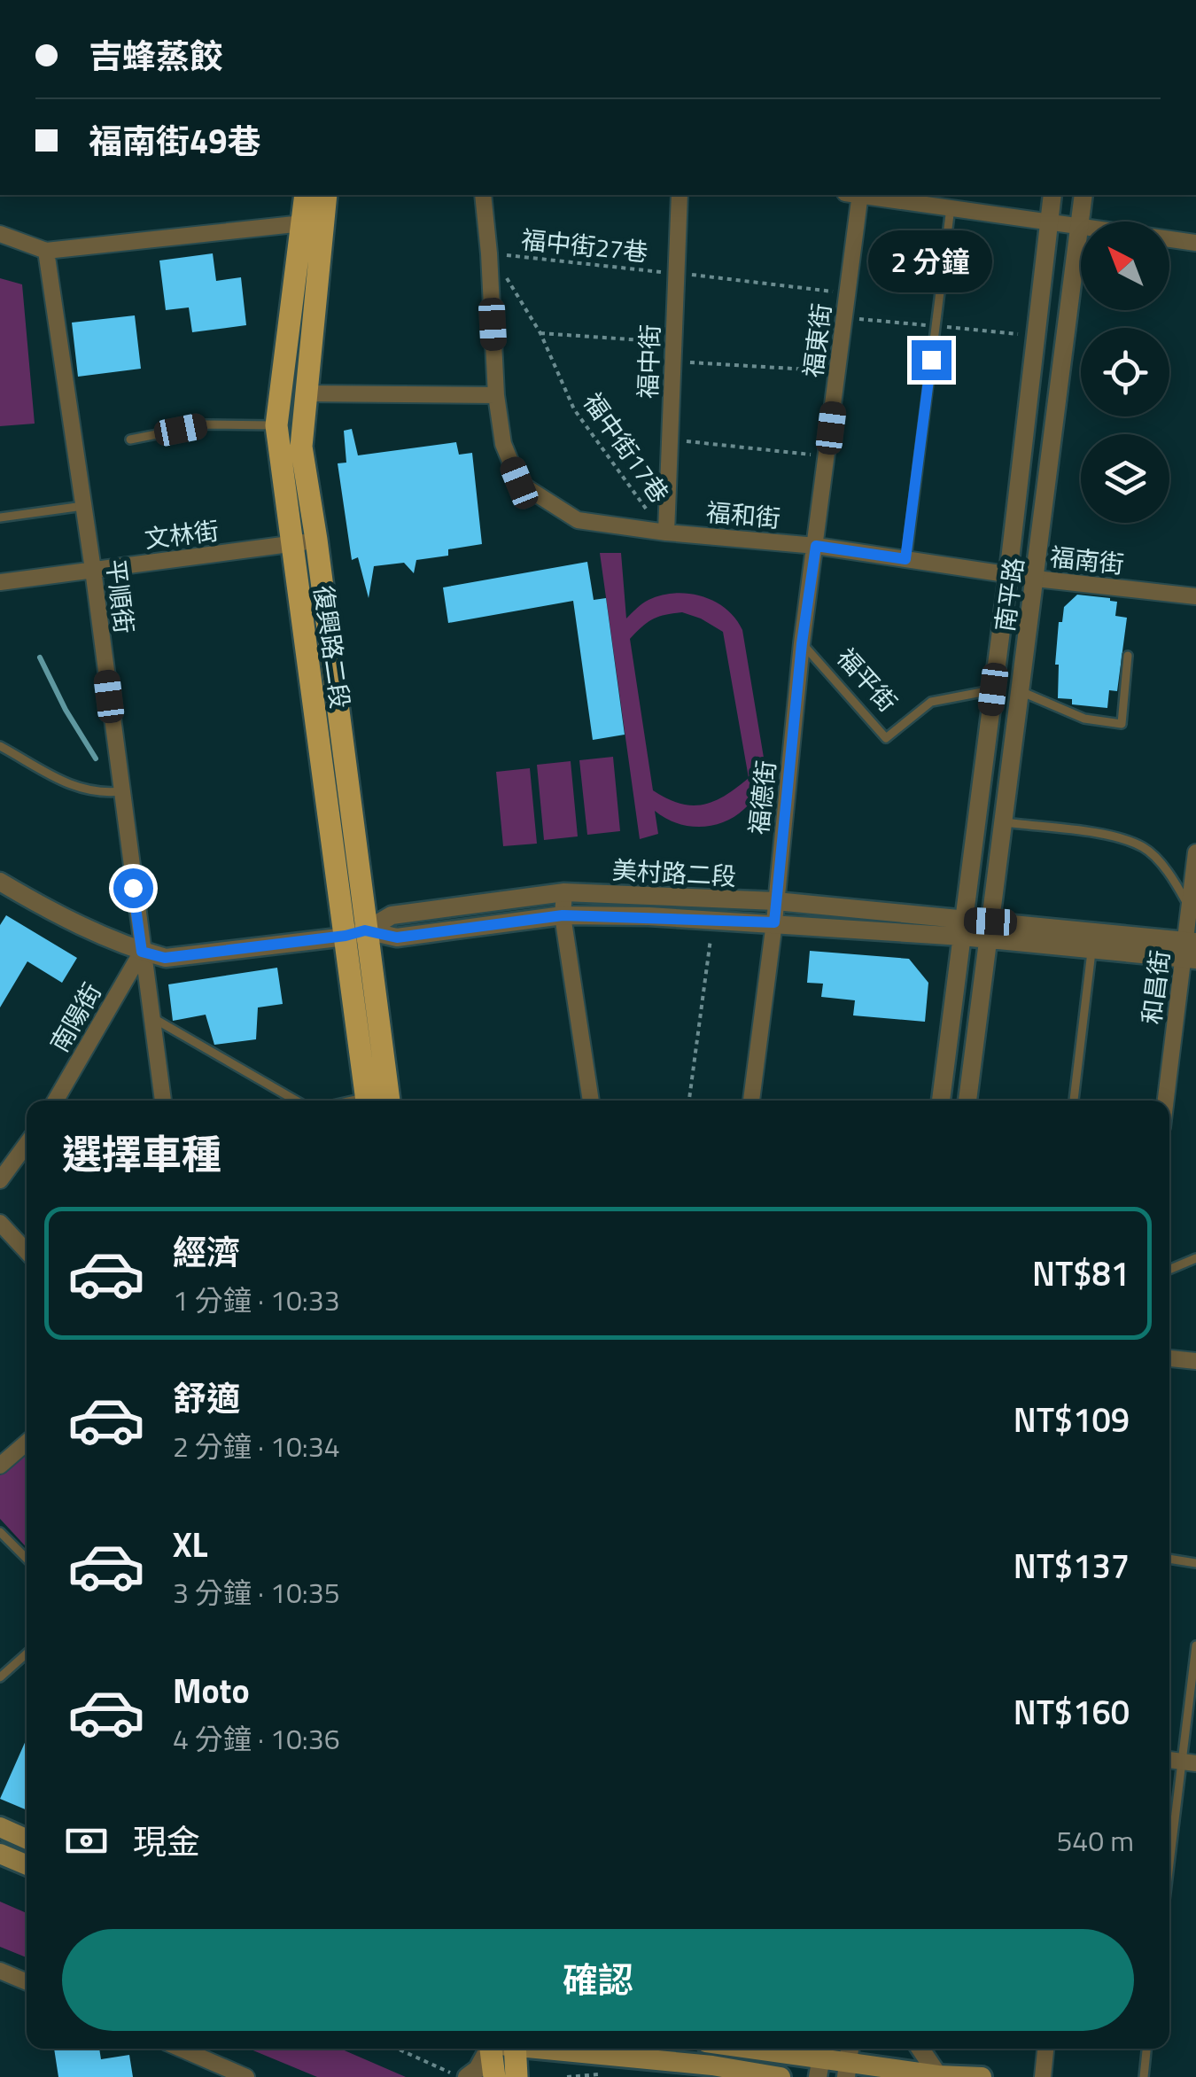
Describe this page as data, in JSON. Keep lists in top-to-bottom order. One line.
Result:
{"streets":{"main road":["復興路二段"],"street":["福東街","福中街","福和街","文林街","福南街","南平路","平順街","福德街","美村路二段","和昌街","南陽街"],"lane":["福平街"],"path":["福中街27巷","福中街17巷"]},"crossings":[["福中街27巷","福東街"],["福中街27巷","福中街"],["福中街27巷","福中街17巷"],["福東街","福和街"],["福東街","福南街"],["福東街","福德街"],["福中街","福中街17巷"],["福中街","福和街"],["福中街17巷","福和街"],["福和街","福南街"],["福和街","福德街"],["文林街","平順街"],["文林街","復興路二段"],["福南街","南平路"],["福南街","福德街"],["南平路","福平街"],["南平路","美村路二段"],["平順街","美村路二段"],["平順街","南陽街"],["復興路二段","美村路二段"],["福平街","福德街"],["福德街","美村路二段"],["美村路二段","和昌街"],["美村路二段","南陽街"]],"north":"top left","page":{"banner":["吉蜂蒸餃","福南街49巷"],"bubble":"2 分鐘","heading":"選擇車種","list":[{"name":"經濟","note":"1 分鐘 · 10:33","value":"NT$81"},{"name":"舒適","note":"2 分鐘 · 10:34","value":"NT$109"},{"name":"XL","note":"3 分鐘 · 10:35","value":"NT$137"},{"name":"Moto","note":"4 分鐘 · 10:36","value":"NT$160"}],"pay":["現金","540 m"],"buttons":"確認"}}
